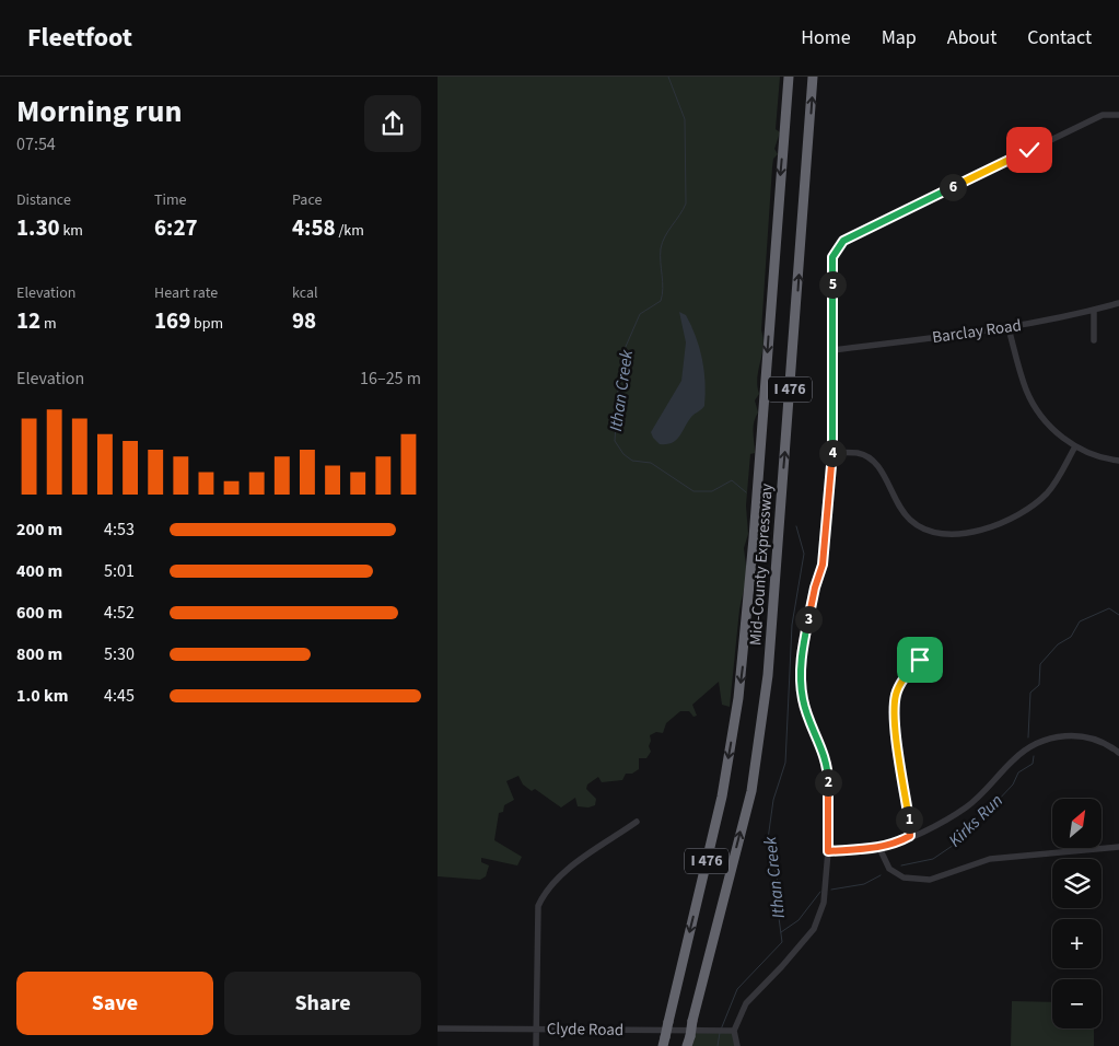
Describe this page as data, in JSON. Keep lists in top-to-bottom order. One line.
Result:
{"streets":{"highway":["I 476","Mid-County Expressway"],"street":["Barclay Road","Clyde Road"]},"water":["Ithan Creek","Kirks Run"],"north":"top right","page":{"header":"Fleetfoot","nav":["Home","Map","About","Contact"],"heading":["Morning run","07:54"],"stats":[["Distance","1.30 km"],["Time","6:27"],["Pace","4:58 /km"],["Elevation","12 m"],["Heart rate","169 bpm"],["kcal","98"]],"pins":["6","5","4","3","2","1"],"chart":["Elevation","16–25 m"],"list":[{"name":"200 m","note":"4:53"},{"name":"400 m","note":"5:01"},{"name":"600 m","note":"4:52"},{"name":"800 m","note":"5:30"},{"name":"1.0 km","note":"4:45"}],"map_buttons":["+","−"],"buttons":["Save","Share"]}}
